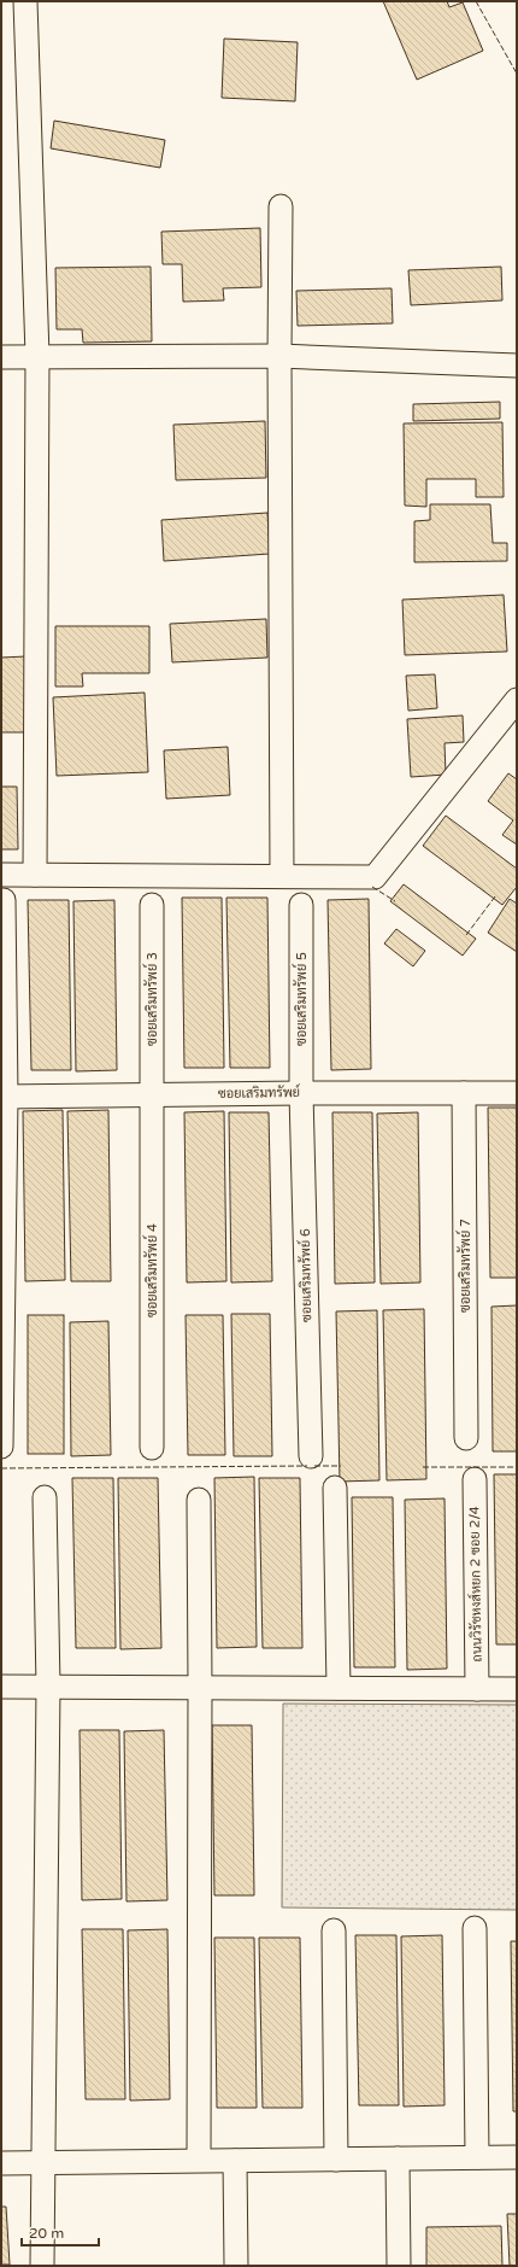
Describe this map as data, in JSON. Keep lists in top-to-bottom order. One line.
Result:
{"streets":{"street":["ซอยเสริมทรัพย์ 3","ซอยเสริมทรัพย์ 5","ซอยเสริมทรัพย์","ซอยเสริมทรัพย์ 7","ซอยเสริมทรัพย์ 4","ซอยเสริมทรัพย์ 6","ถนนวิรัชหงส์หยก 2 ซอย 2/4"]},"crossings":[["ซอยเสริมทรัพย์ 3","ซอยเสริมทรัพย์"],["ซอยเสริมทรัพย์ 3","ซอยเสริมทรัพย์ 4"],["ซอยเสริมทรัพย์ 5","ซอยเสริมทรัพย์"],["ซอยเสริมทรัพย์ 5","ซอยเสริมทรัพย์ 6"],["ซอยเสริมทรัพย์","ซอยเสริมทรัพย์ 7"],["ซอยเสริมทรัพย์","ซอยเสริมทรัพย์ 4"],["ซอยเสริมทรัพย์","ซอยเสริมทรัพย์ 6"]],"scale_bar":"20 m"}
